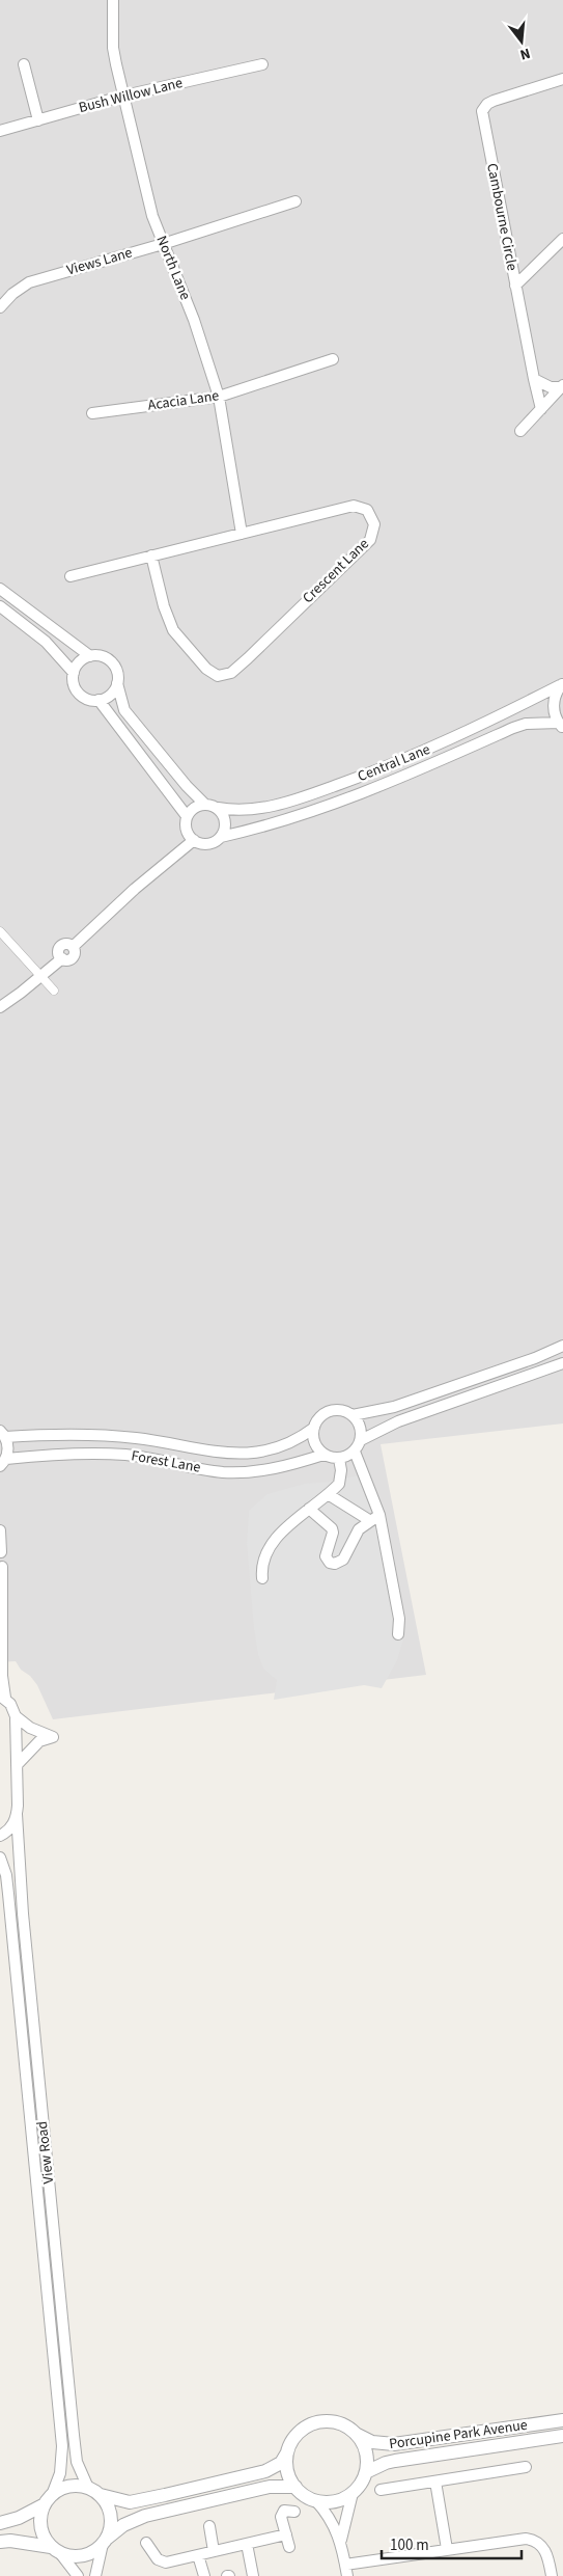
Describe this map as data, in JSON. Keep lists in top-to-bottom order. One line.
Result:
{"streets":{"street":["Bush Willow Lane","Cambourne Circle","Views Lane","North Lane","Acacia Lane","Crescent Lane","Central Lane","Forest Lane","View Road","Porcupine Park Avenue"]},"crossings":[["Bush Willow Lane","North Lane"],["Views Lane","North Lane"],["North Lane","Acacia Lane"],["North Lane","Crescent Lane"]],"scale_bar":"100 m","north":"bottom"}
